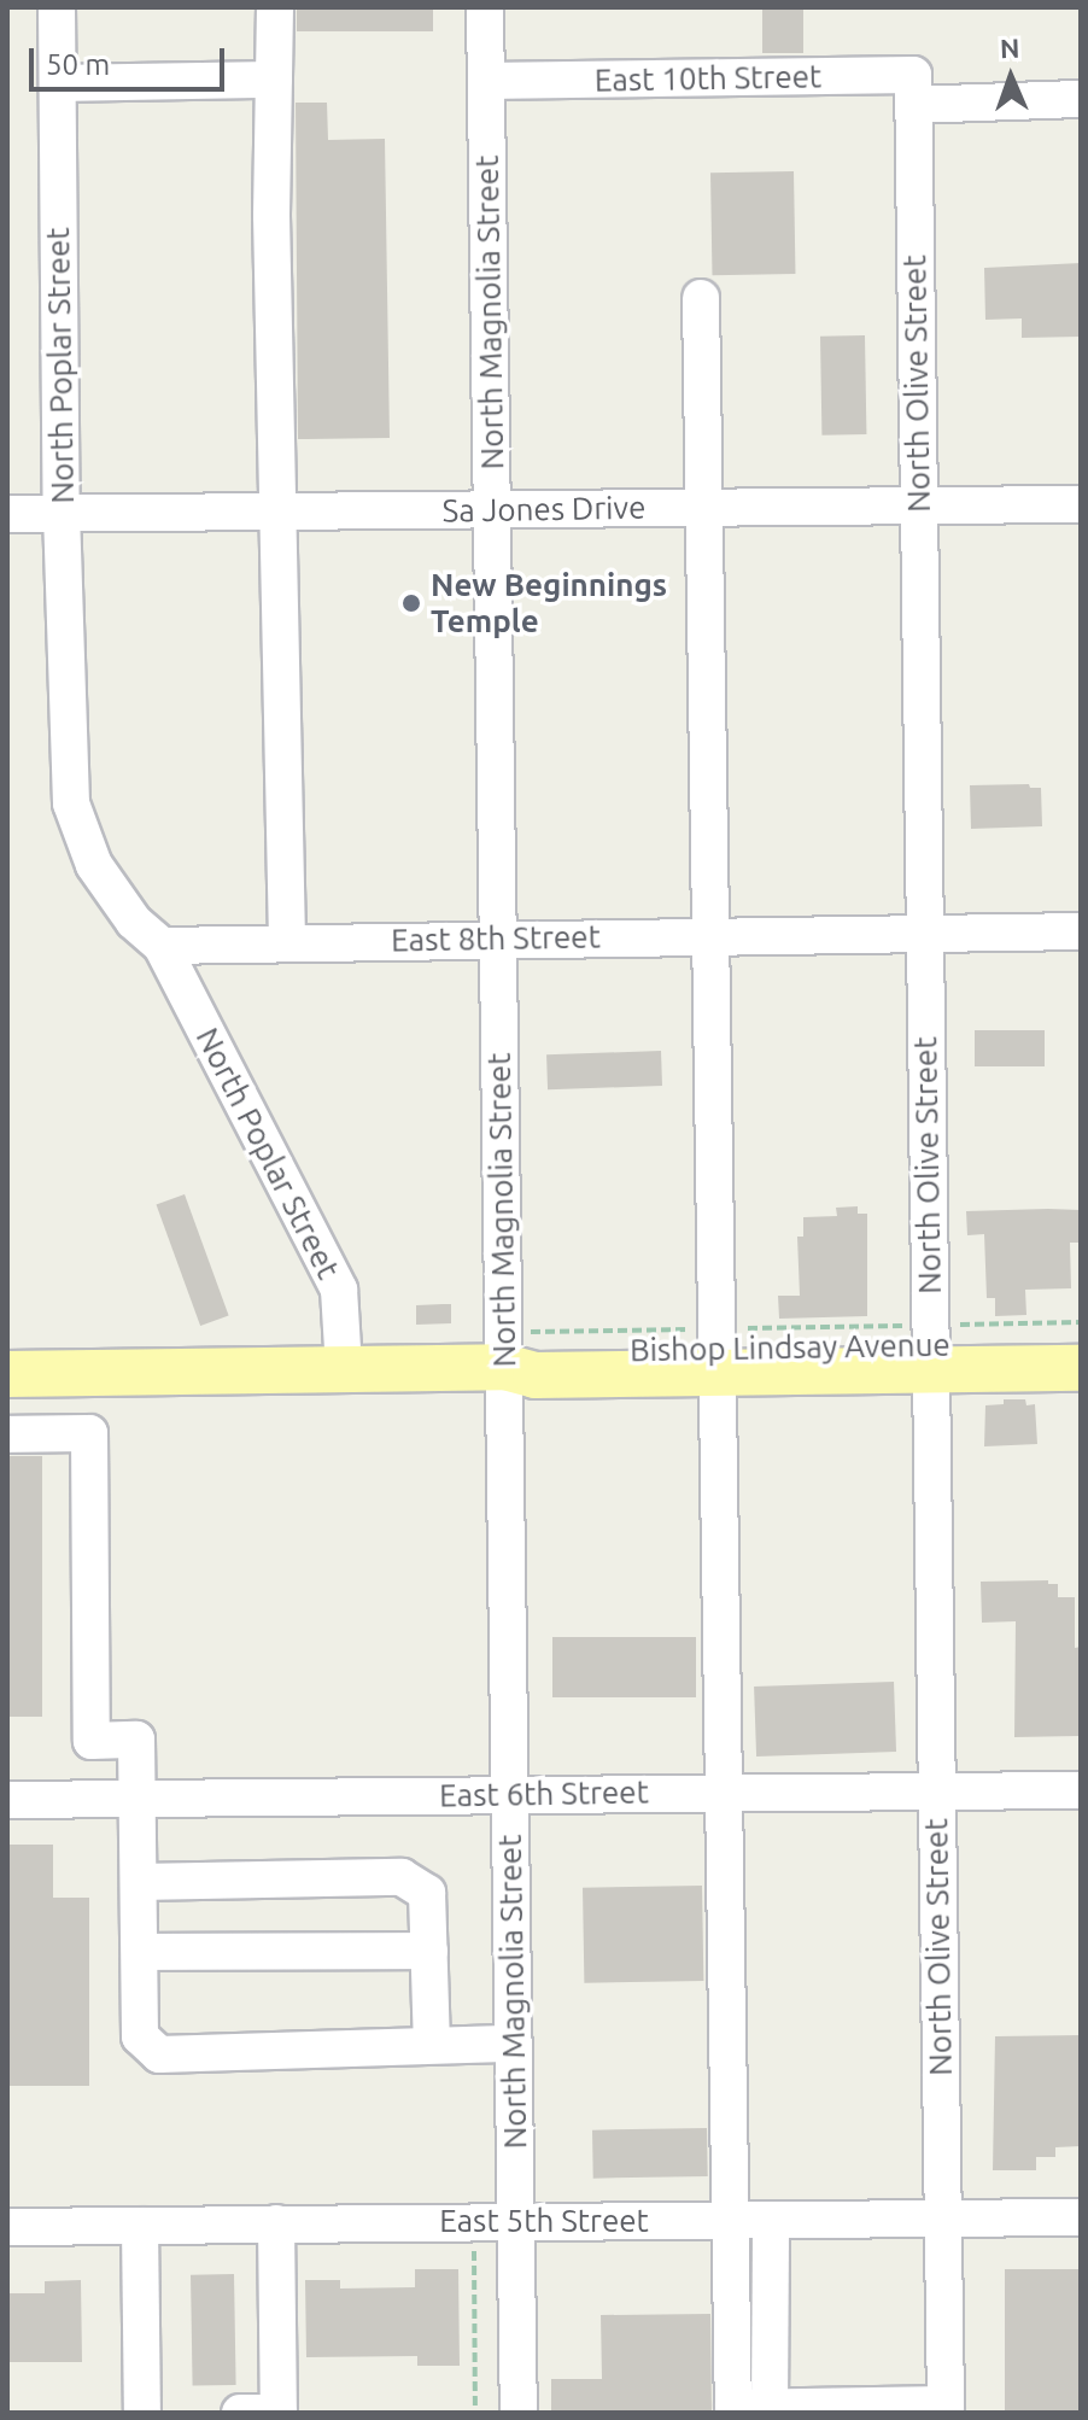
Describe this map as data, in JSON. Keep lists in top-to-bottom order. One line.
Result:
{"streets":{"main road":["Bishop Lindsay Avenue"],"street":["East 10th Street","North Magnolia Street","North Poplar Street","North Olive Street","Sa Jones Drive","East 8th Street","East 6th Street","East 5th Street"]},"crossings":[["East 10th Street","North Magnolia Street"],["East 10th Street","North Olive Street"],["North Magnolia Street","Sa Jones Drive"],["North Magnolia Street","East 8th Street"],["North Magnolia Street","Bishop Lindsay Avenue"],["North Magnolia Street","East 6th Street"],["North Magnolia Street","East 5th Street"],["North Poplar Street","Sa Jones Drive"],["North Poplar Street","East 8th Street"],["North Poplar Street","Bishop Lindsay Avenue"],["North Olive Street","Sa Jones Drive"],["North Olive Street","East 8th Street"],["North Olive Street","Bishop Lindsay Avenue"],["North Olive Street","East 6th Street"],["North Olive Street","East 5th Street"]],"places":["New Beginnings Temple"],"scale_bar":"50 m","north":"top"}
